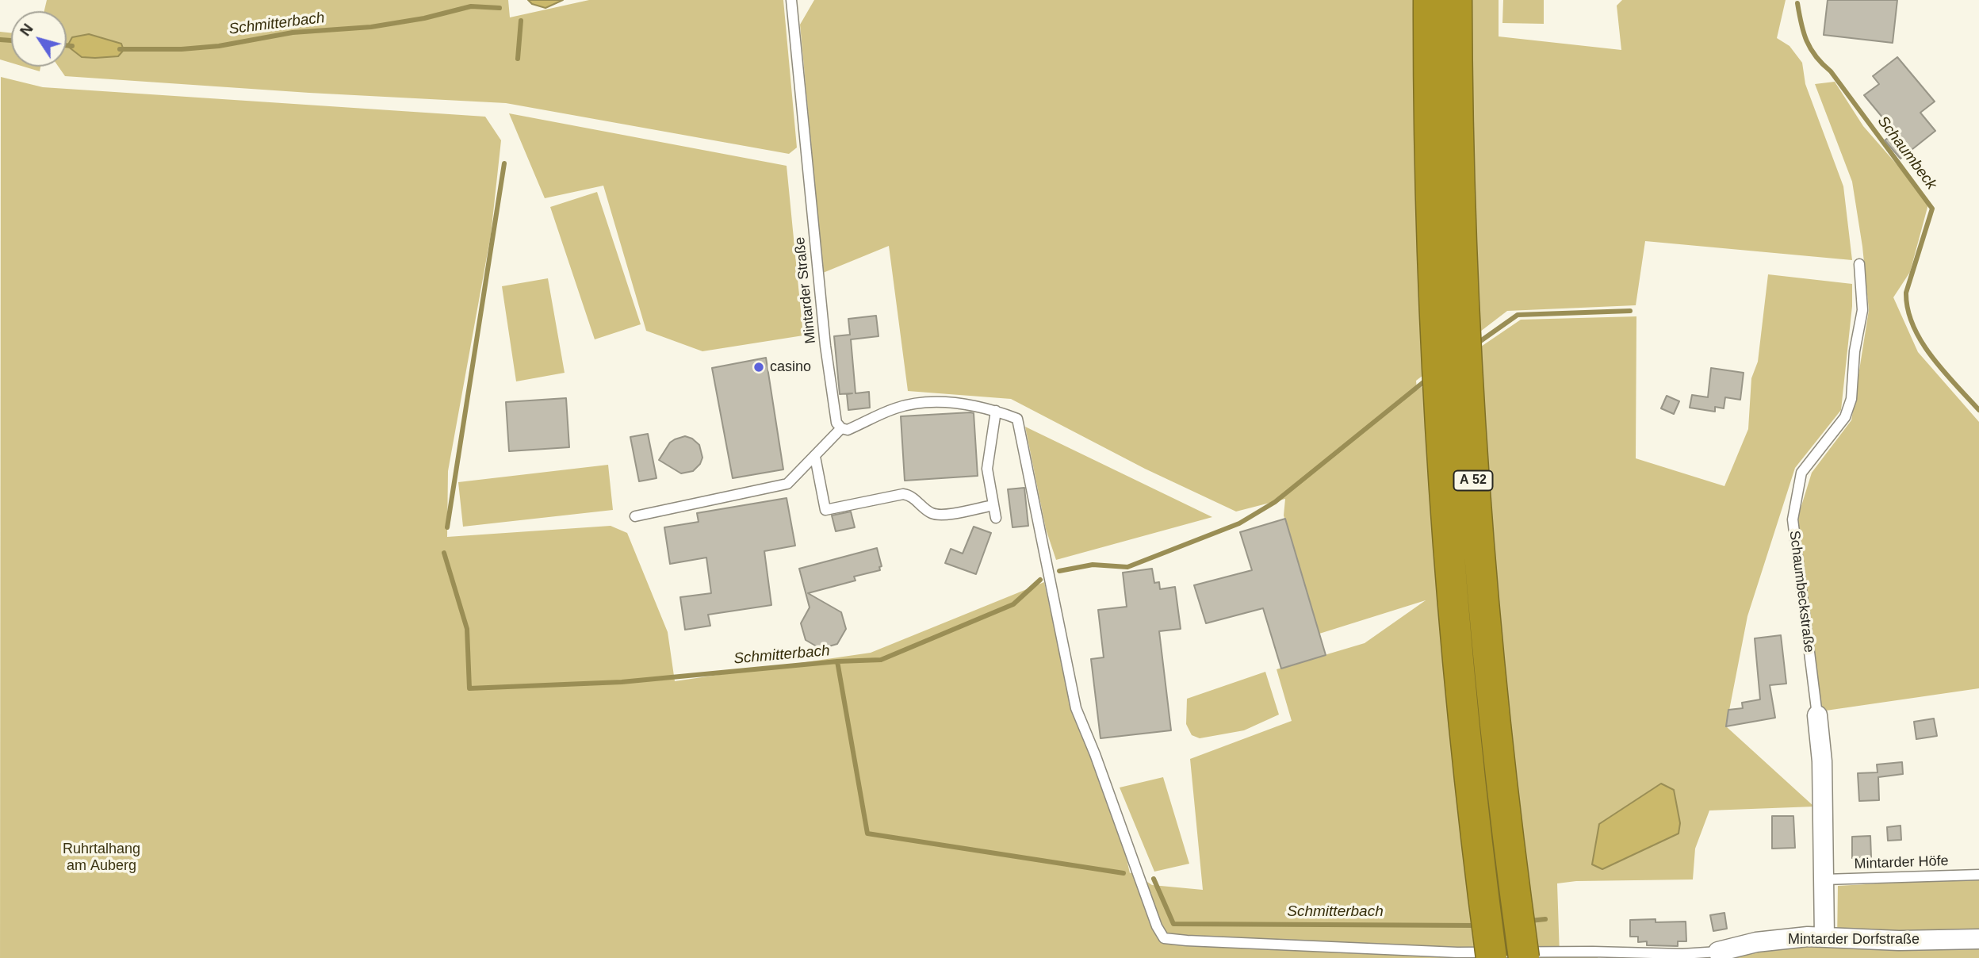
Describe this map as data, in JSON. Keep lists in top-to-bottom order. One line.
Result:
{"streets":{"highway":["A 52"],"street":["Schaumbeckstraße","Mintarder Dorfstraße"],"lane":["Mintarder Straße","Mintarder Höfe"]},"crossings":[["Schaumbeckstraße","Mintarder Höfe"],["Schaumbeckstraße","Mintarder Dorfstraße"]],"water":["Schmitterbach","Schaumbeck"],"parks":["Ruhrtalhang am Auberg"],"places":["casino"],"north":"top left"}
